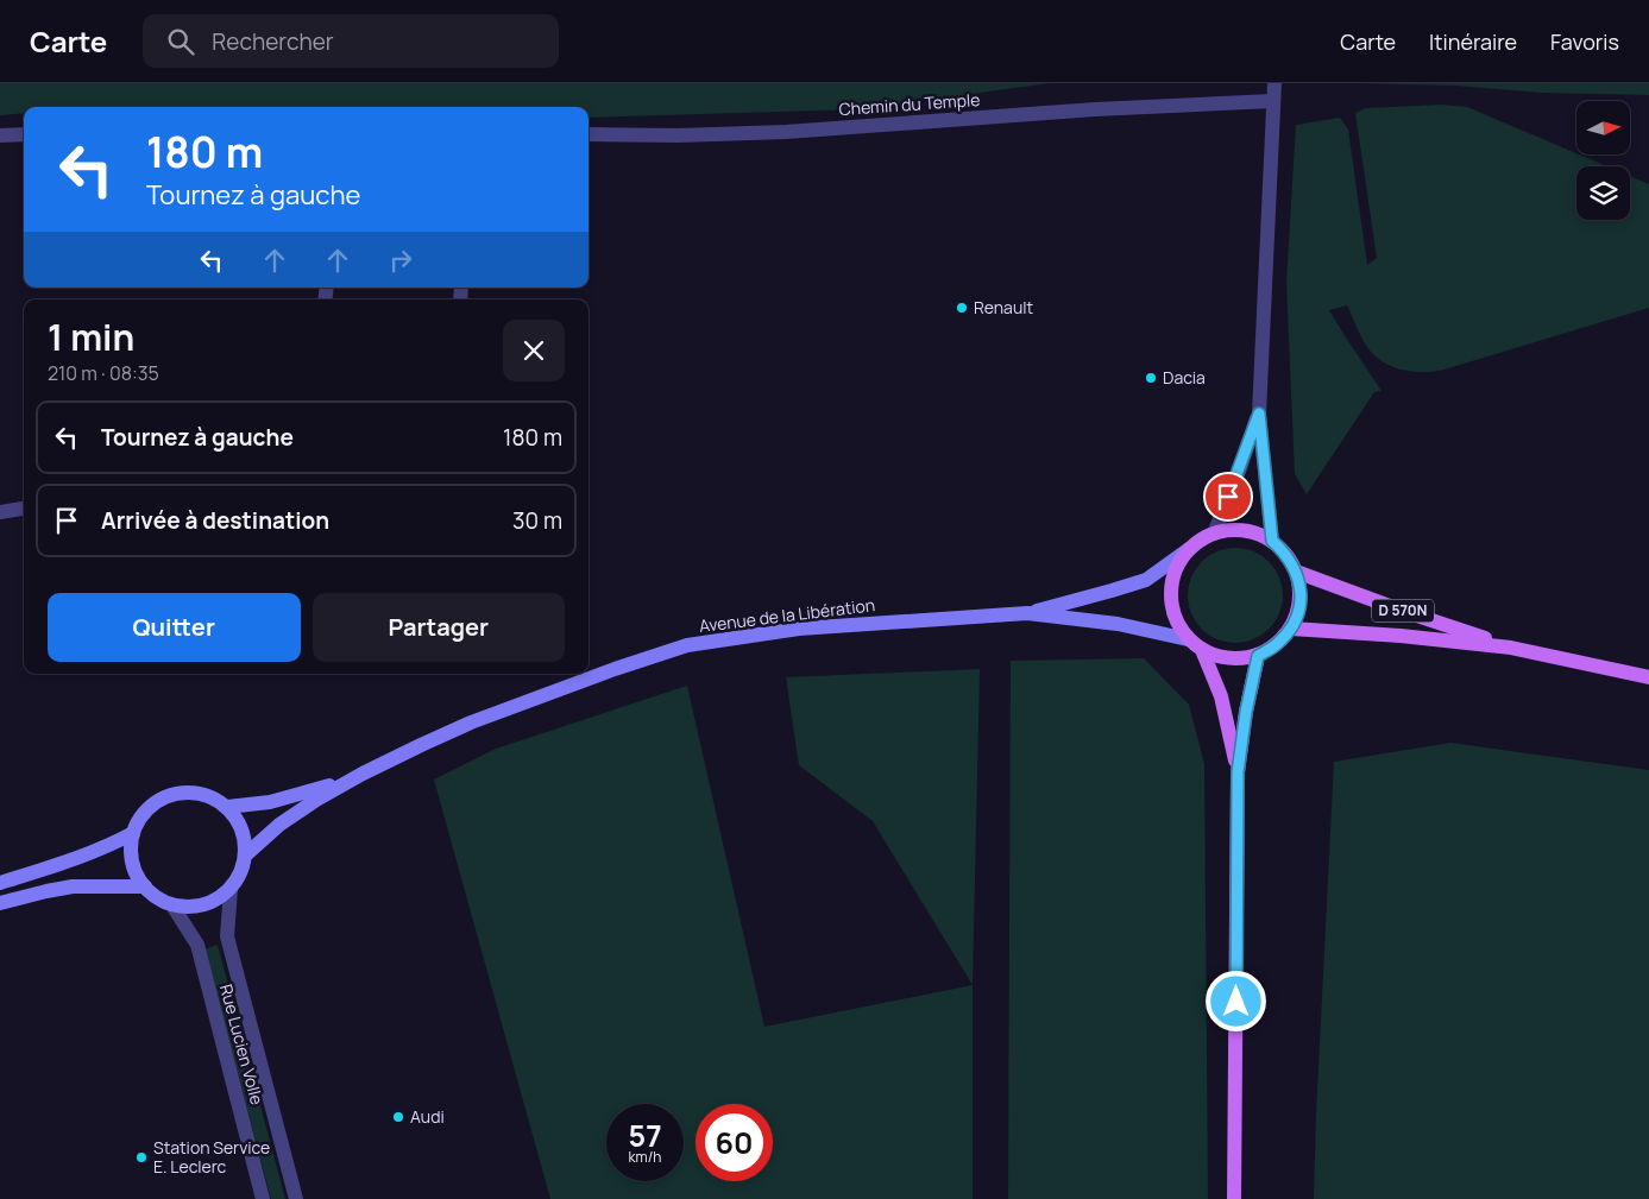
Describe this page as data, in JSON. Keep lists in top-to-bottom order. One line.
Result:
{"streets":{"main road":["D 570N","Avenue de la Libération"],"street":["Chemin du Temple","Rue Lucien Volle"]},"crossings":[["D 570N","Avenue de la Libération"],["Avenue de la Libération","Rue Lucien Volle"]],"places":["Renault","Dacia","Audi","Station Service E. Leclerc"],"north":"right","page":{"header":"Carte","search":"Rechercher","nav":["Carte","Itinéraire","Favoris"],"turn":["180 m","Tournez à gauche"],"heading":["1 min","210 m · 08:35"],"list":[{"name":"Tournez à gauche","value":"180 m"},{"name":"Arrivée à destination","value":"30 m"}],"buttons":["Quitter","Partager"],"speed":"57 km/h","limit":"60"}}
